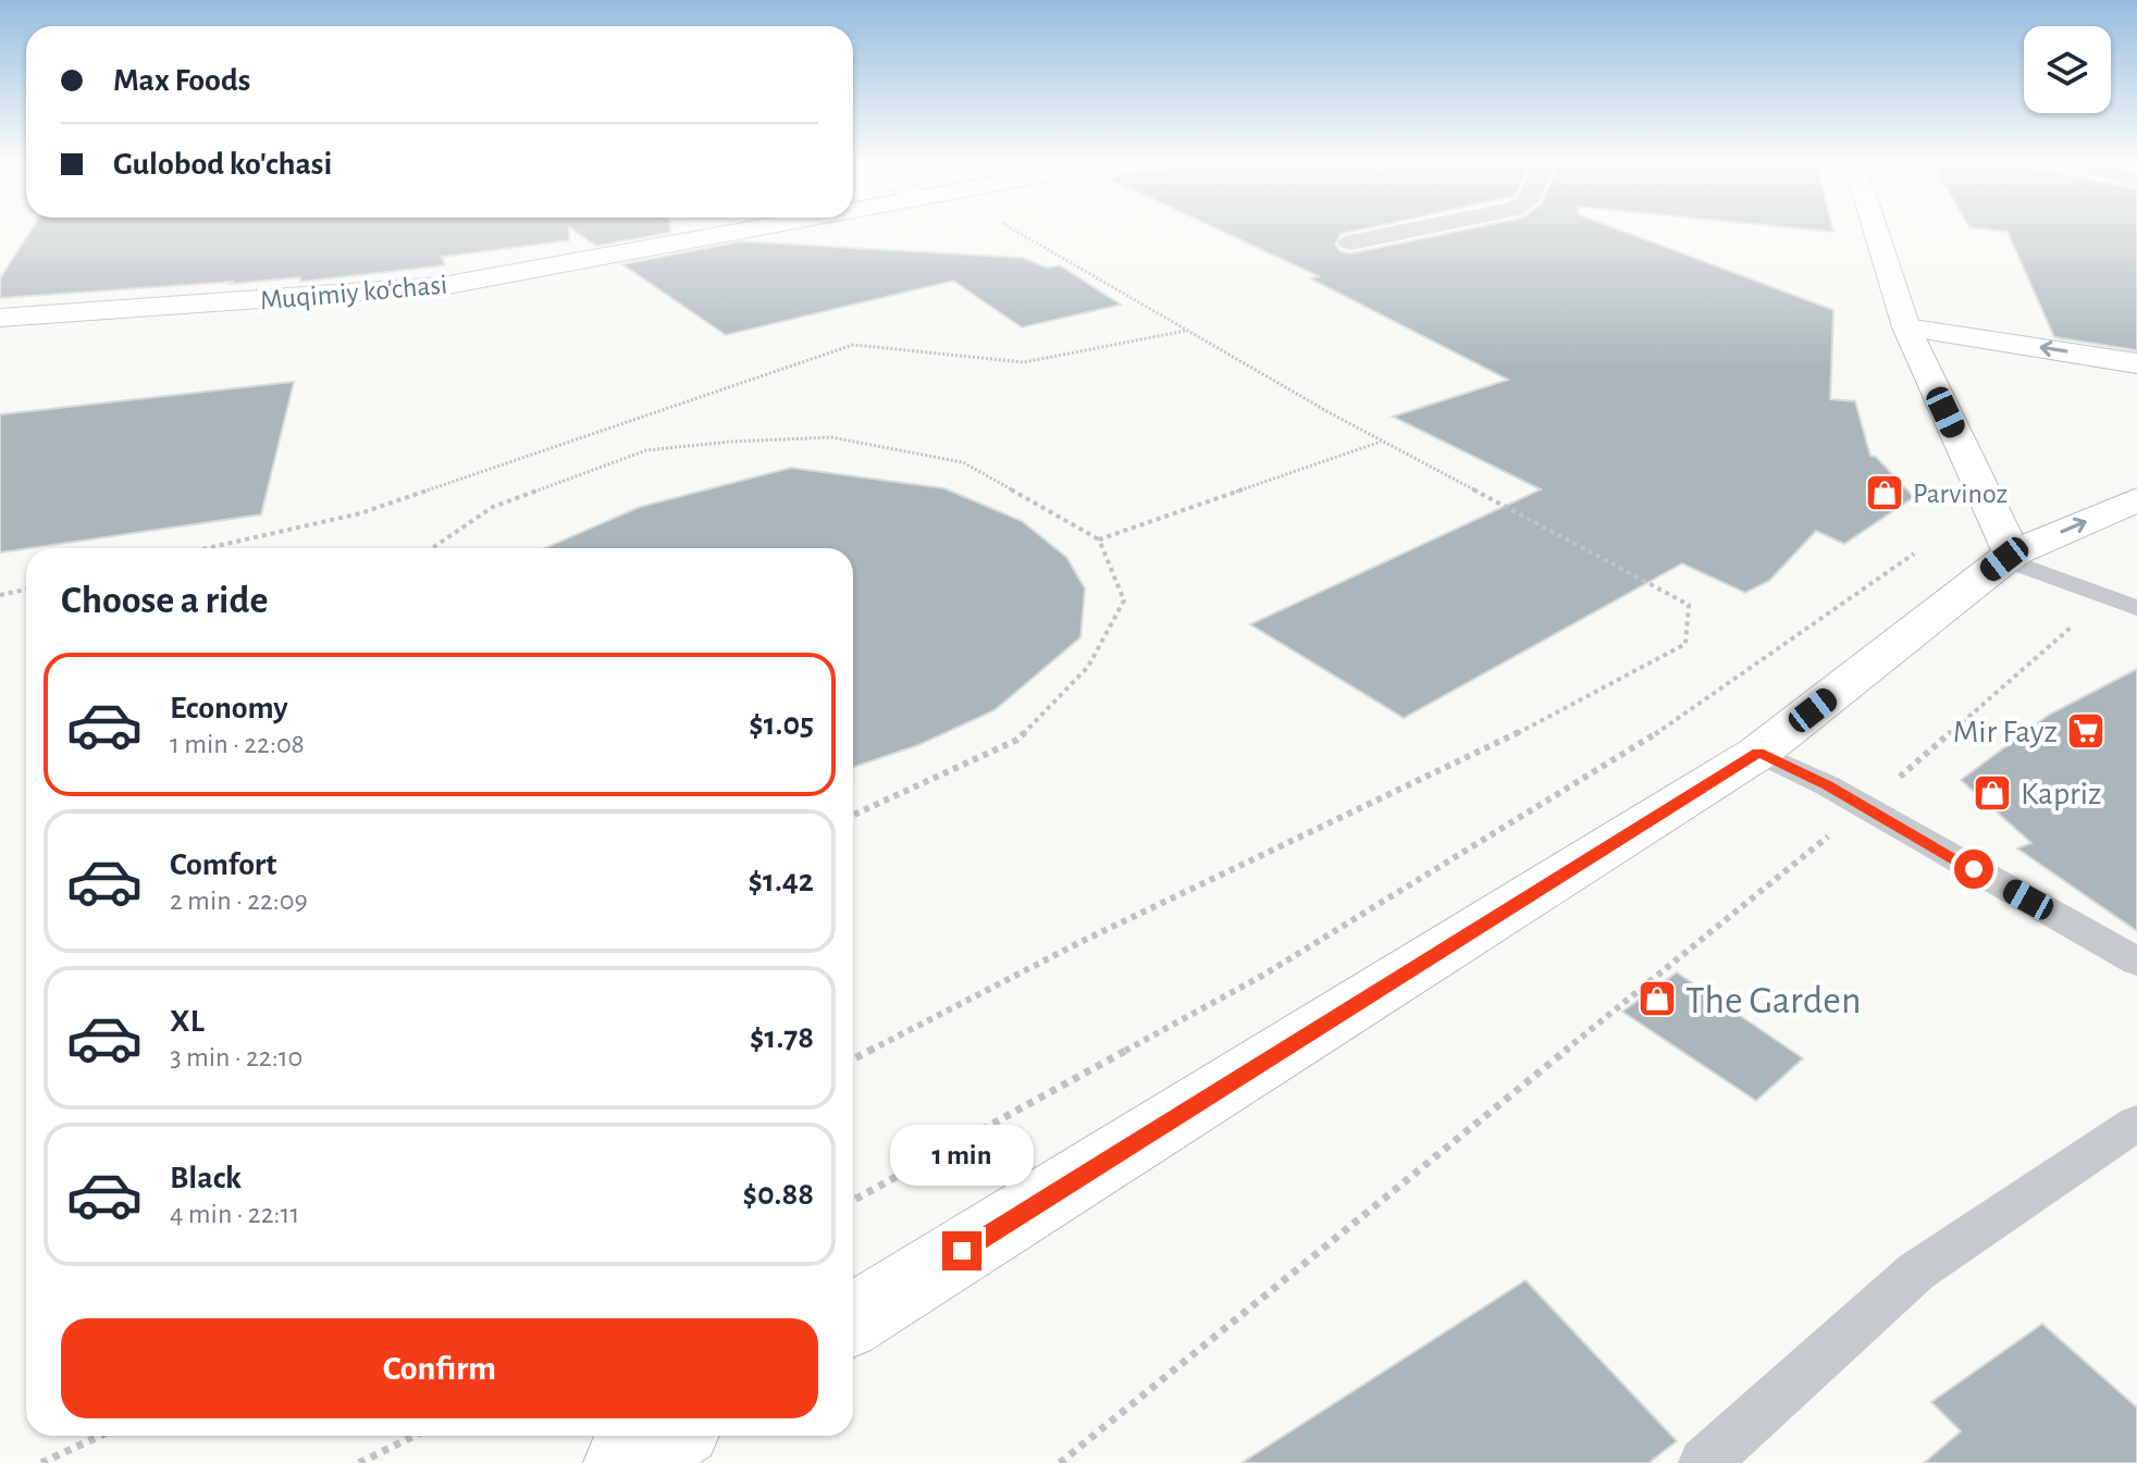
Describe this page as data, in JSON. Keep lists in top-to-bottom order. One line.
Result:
{"streets":{"main road":["Muqimiy ko'chasi"]},"places":{"shop":["Parvinoz","Kapriz","The Garden"],"supermarket":["Mir Fayz"]},"page":{"banner":["Max Foods","Gulobod ko'chasi"],"heading":"Choose a ride","list":[{"name":"Economy","note":"1 min · 22:08","value":"$1.05"},{"name":"Comfort","note":"2 min · 22:09","value":"$1.42"},{"name":"XL","note":"3 min · 22:10","value":"$1.78"},{"name":"Black","note":"4 min · 22:11","value":"$0.88"}],"bubble":"1 min","buttons":"Confirm"}}
